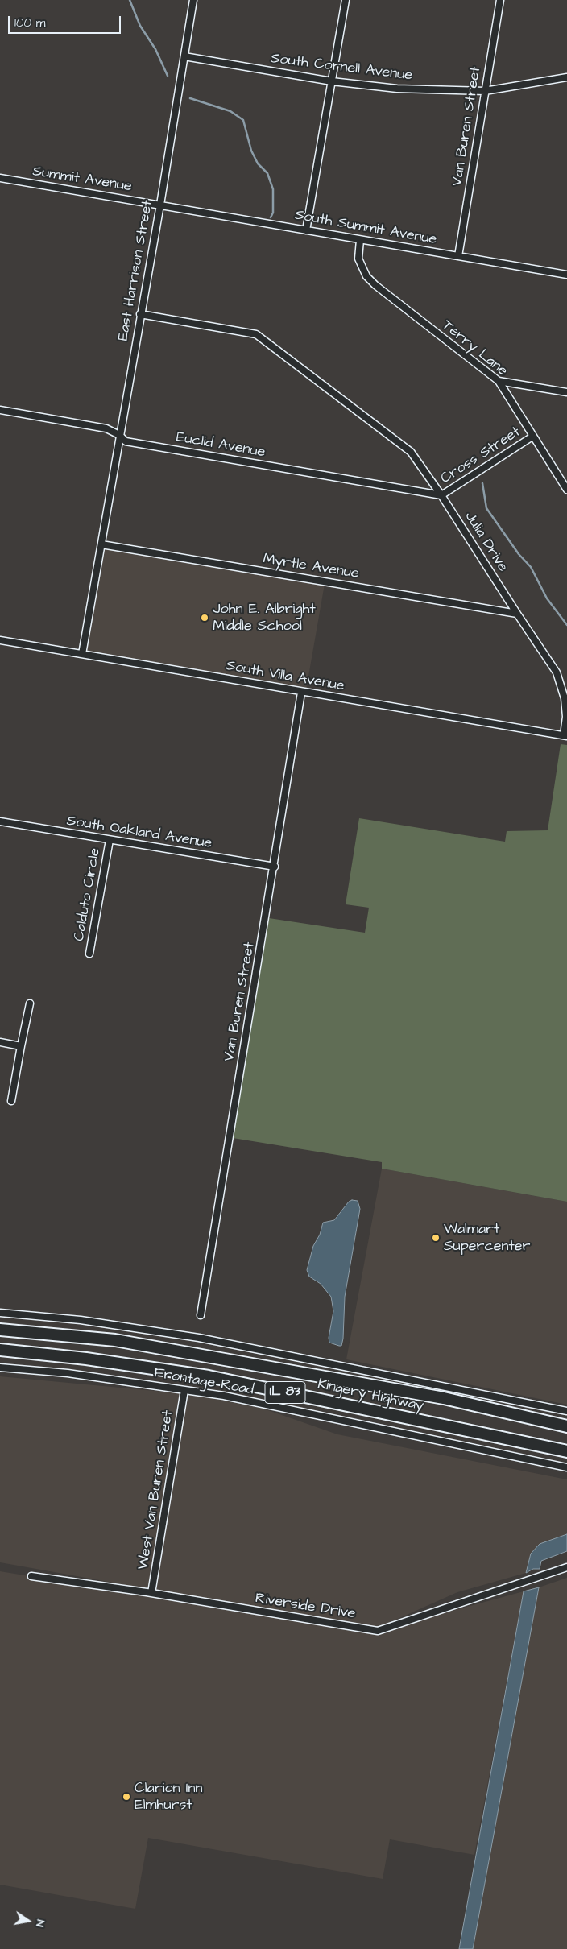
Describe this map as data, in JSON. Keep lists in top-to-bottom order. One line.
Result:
{"streets":{"highway":["IL 83","Kingery Highway"],"street":["South Cornell Avenue","Van Buren Street","Summit Avenue","South Summit Avenue","East Harrison Street","Terry Lane","Euclid Avenue","Cross Street","Julia Drive","Myrtle Avenue","South Villa Avenue","South Oakland Avenue","Calduto Circle","Frontage Road","West Van Buren Street","Riverside Drive"]},"crossings":[["South Cornell Avenue","Van Buren Street"],["South Cornell Avenue","East Harrison Street"],["Van Buren Street","South Summit Avenue"],["Van Buren Street","South Villa Avenue"],["Van Buren Street","South Oakland Avenue"],["Summit Avenue","South Summit Avenue"],["Summit Avenue","East Harrison Street"],["South Summit Avenue","East Harrison Street"],["South Summit Avenue","Terry Lane"],["East Harrison Street","Euclid Avenue"],["East Harrison Street","Julia Drive"],["East Harrison Street","Myrtle Avenue"],["East Harrison Street","South Villa Avenue"],["Terry Lane","Cross Street"],["Euclid Avenue","Cross Street"],["Euclid Avenue","Julia Drive"],["Cross Street","Julia Drive"],["Julia Drive","Myrtle Avenue"],["Julia Drive","South Villa Avenue"],["South Oakland Avenue","Calduto Circle"],["Frontage Road","West Van Buren Street"],["West Van Buren Street","Riverside Drive"]],"places":["John E. Albright Middle School","Walmart Supercenter","Clarion Inn Elmhurst"],"scale_bar":"100 m","north":"right"}
